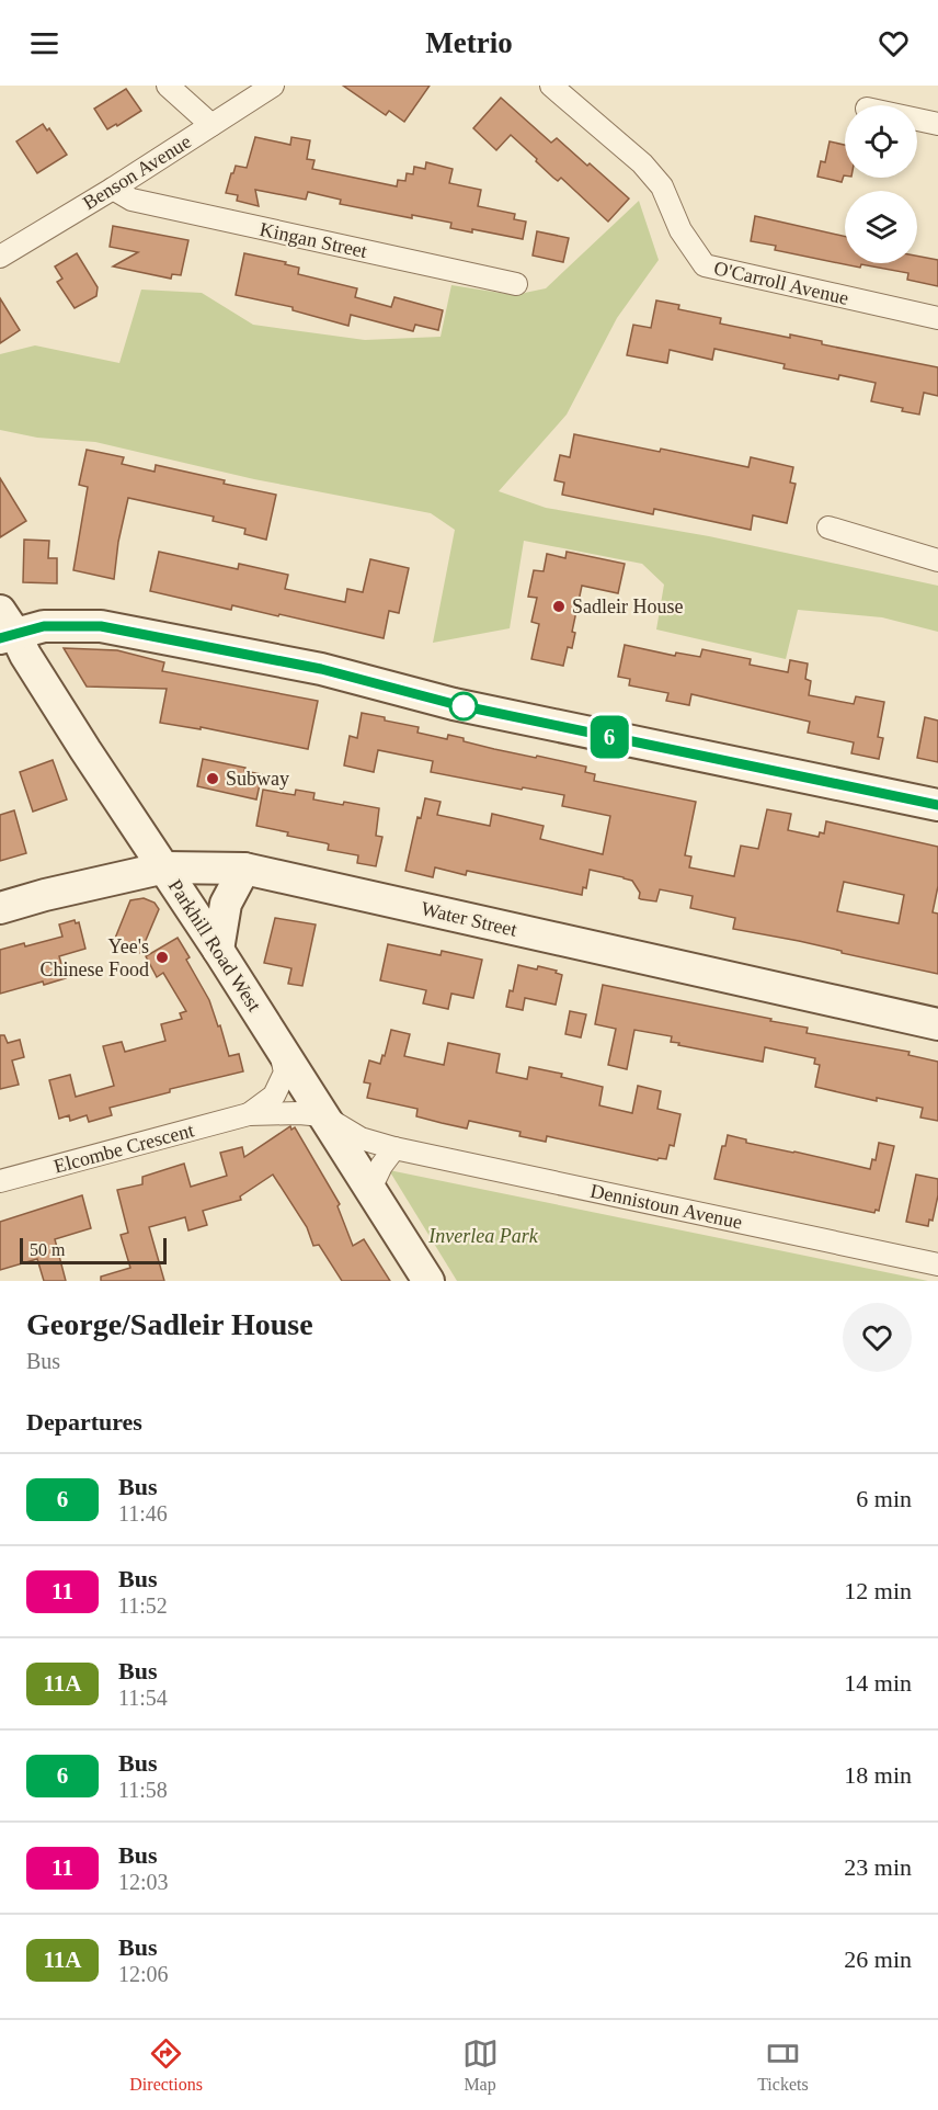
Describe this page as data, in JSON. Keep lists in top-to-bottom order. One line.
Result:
{"streets":{"main road":["Water Street","Parkhill Road West"],"street":["Benson Avenue","Kingan Street","O'Carroll Avenue","Elcombe Crescent","Dennistoun Avenue"]},"crossings":[["Benson Avenue","Kingan Street"],["Water Street","Parkhill Road West"],["Parkhill Road West","Elcombe Crescent"],["Parkhill Road West","Dennistoun Avenue"],["Elcombe Crescent","Dennistoun Avenue"]],"parks":["Inverlea Park"],"places":["Sadleir House","Subway","Yee's Chinese Food"],"lines":["bus line 6"],"scale_bar":"50 m","page":{"header":"Metrio","on_map":"6","scale":"50 m","heading":[["George/Sadleir House","Bus"],"Departures"],"list":[{"mark":"6","name":"Bus","note":"11:46","value":"6 min"},{"mark":"11","name":"Bus","note":"11:52","value":"12 min"},{"mark":"11A","name":"Bus","note":"11:54","value":"14 min"},{"mark":"6","name":"Bus","note":"11:58","value":"18 min"},{"mark":"11","name":"Bus","note":"12:03","value":"23 min"},{"mark":"11A","name":"Bus","note":"12:06","value":"26 min"}],"tabs":["Directions","Map","Tickets"]}}
